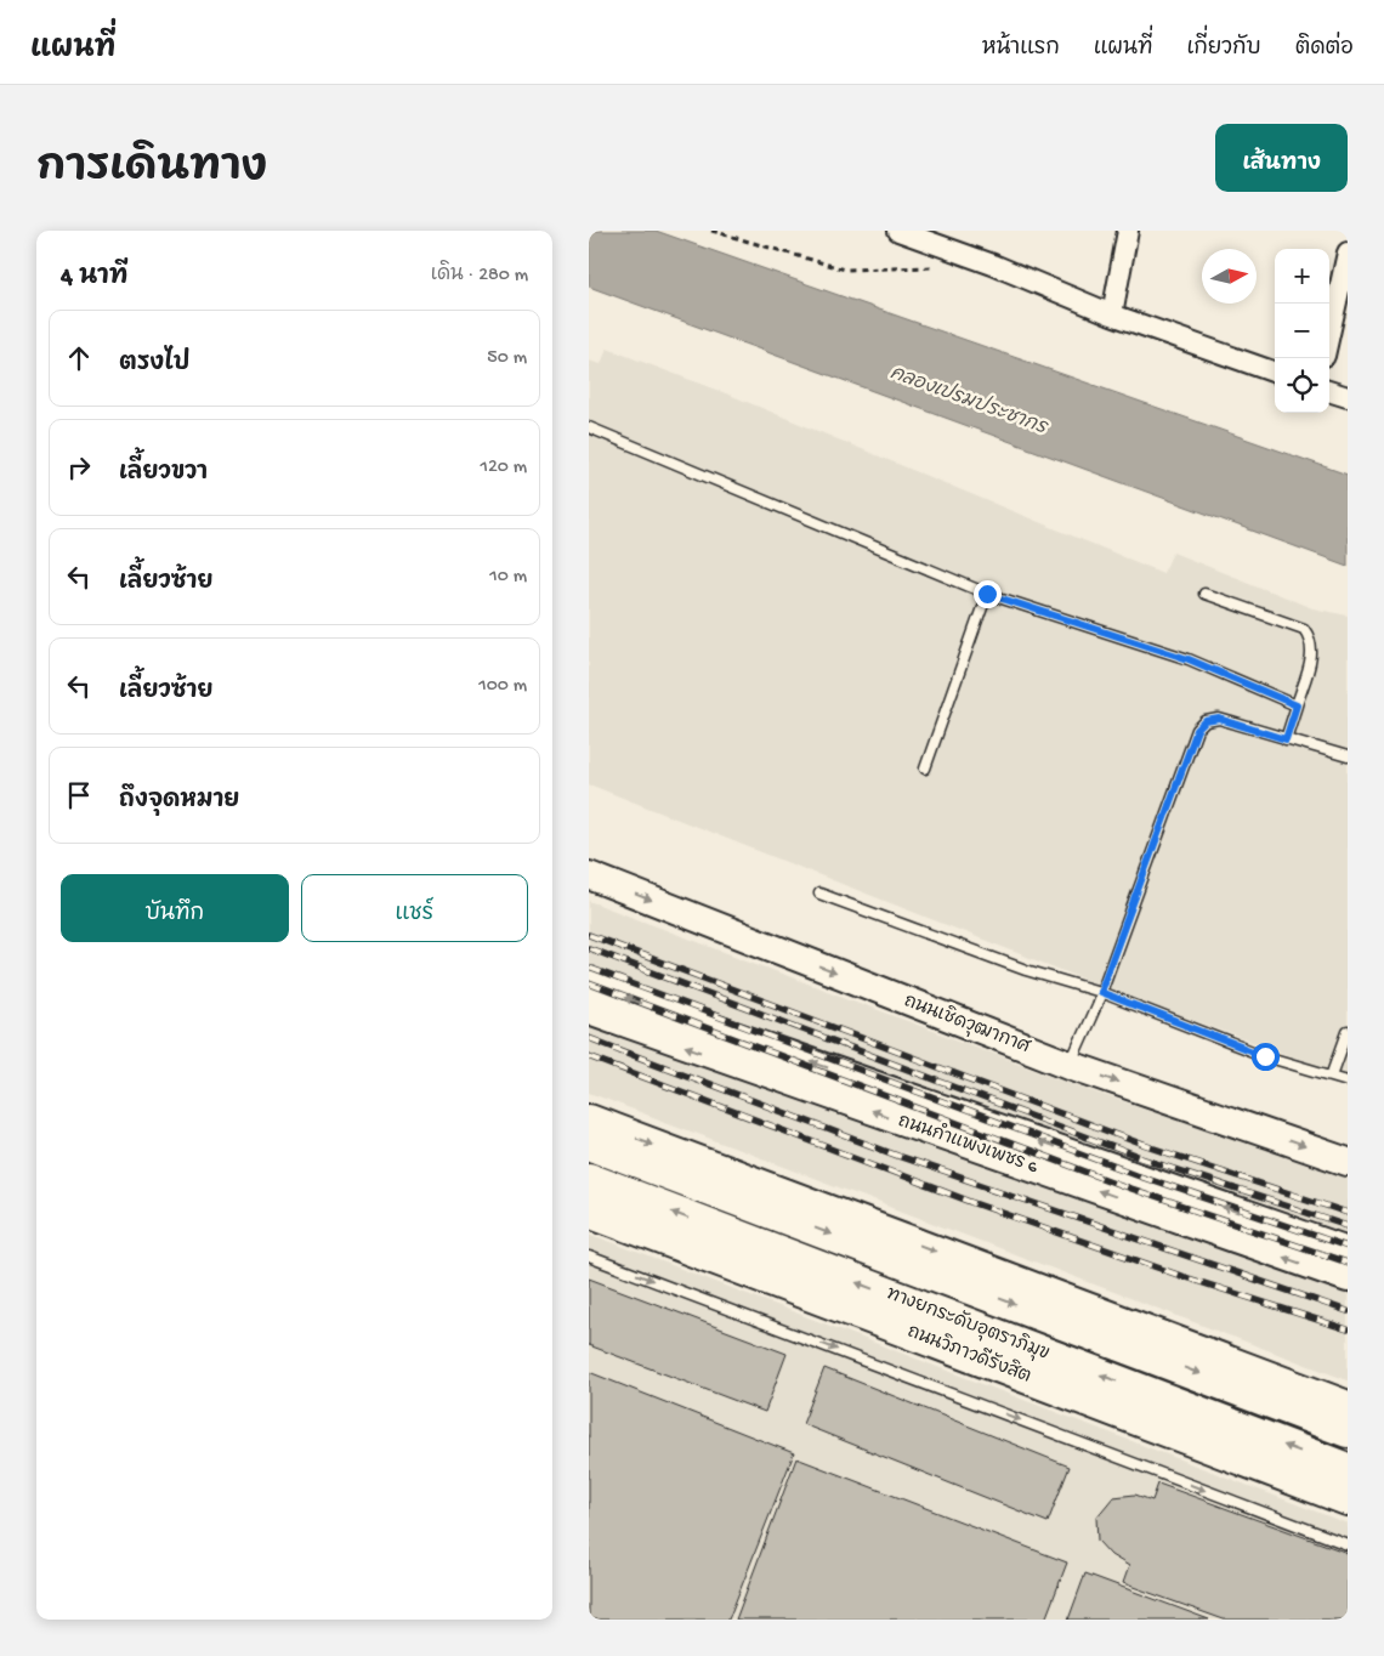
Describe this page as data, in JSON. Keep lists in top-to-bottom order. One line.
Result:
{"streets":{"highway":["ทางยกระดับอุตราภิมุข","ถนนวิภาวดีรังสิต"],"main road":["ถนนเชิดวุฒากาศ","ถนนกำแพงเพชร 6"]},"one_way":["ถนนเชิดวุฒากาศ","ถนนกำแพงเพชร 6"],"water":["คลองเปรมประชากร"],"north":"right","page":{"header":"แผนที่","nav":["หน้าแรก","แผนที่","เกี่ยวกับ","ติดต่อ"],"title":"การเดินทาง","buttons":["เส้นทาง",["บันทึก","แชร์"]],"heading":["4 นาที","เดิน · 280 m"],"map_buttons":["+","−"],"list":[["ตรงไป","50 m"],["เลี้ยวขวา","120 m"],["เลี้ยวซ้าย","10 m"],["เลี้ยวซ้าย","100 m"],"ถึงจุดหมาย"]}}
